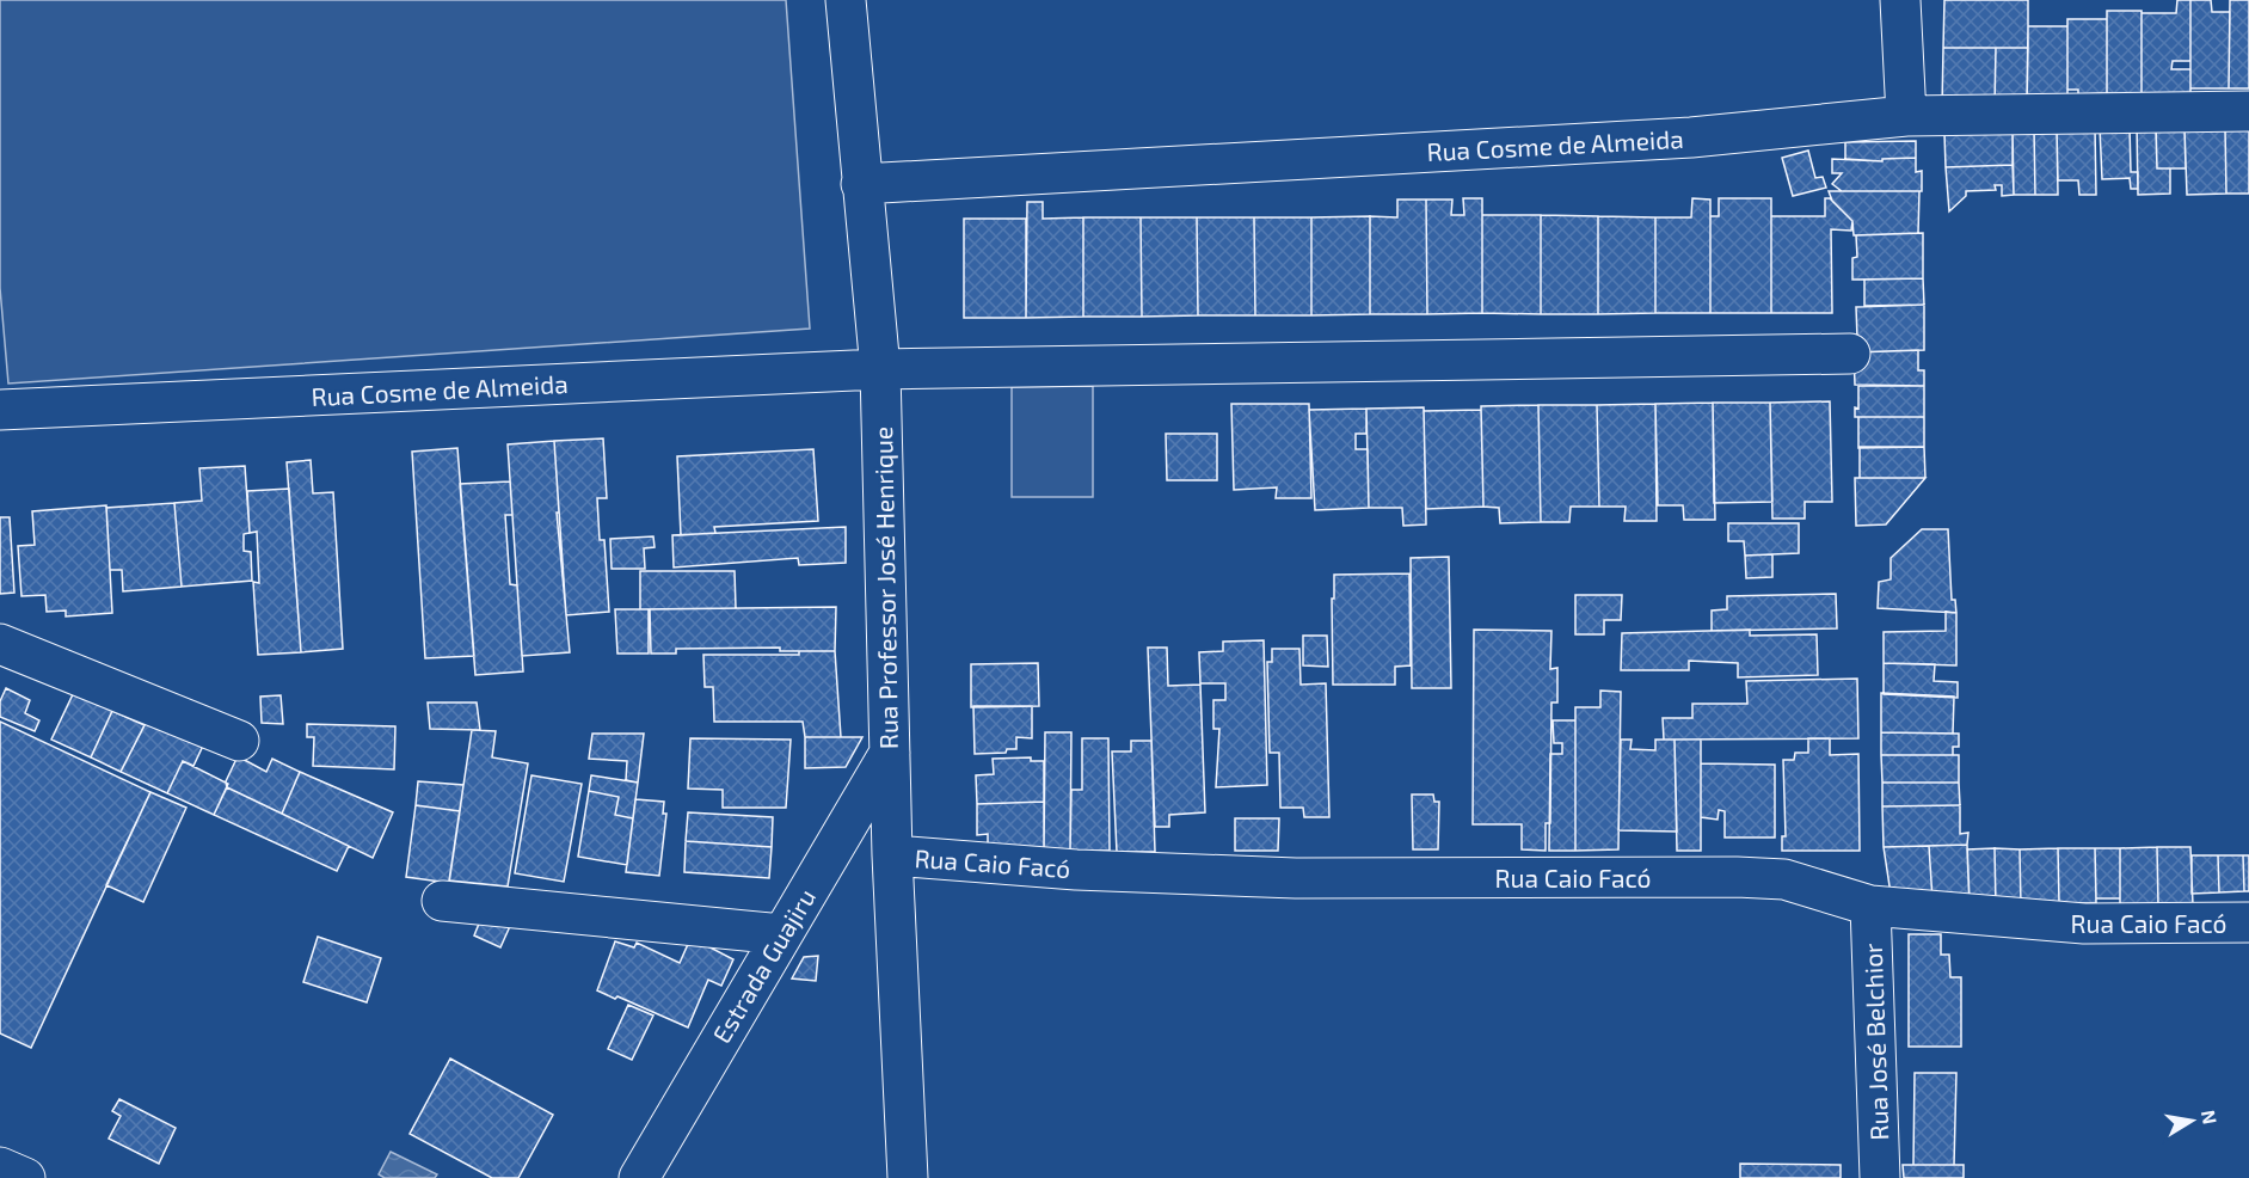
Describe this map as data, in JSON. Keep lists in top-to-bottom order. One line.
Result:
{"streets":{"street":["Rua Cosme de Almeida","Rua Professor José Henrique","Rua Caio Facó","Estrada Guajiru","Rua José Belchior"]},"crossings":[["Rua Cosme de Almeida","Rua Professor José Henrique"],["Rua Professor José Henrique","Rua Caio Facó"],["Rua Professor José Henrique","Estrada Guajiru"],["Rua Caio Facó","Rua José Belchior"]],"north":"right"}
